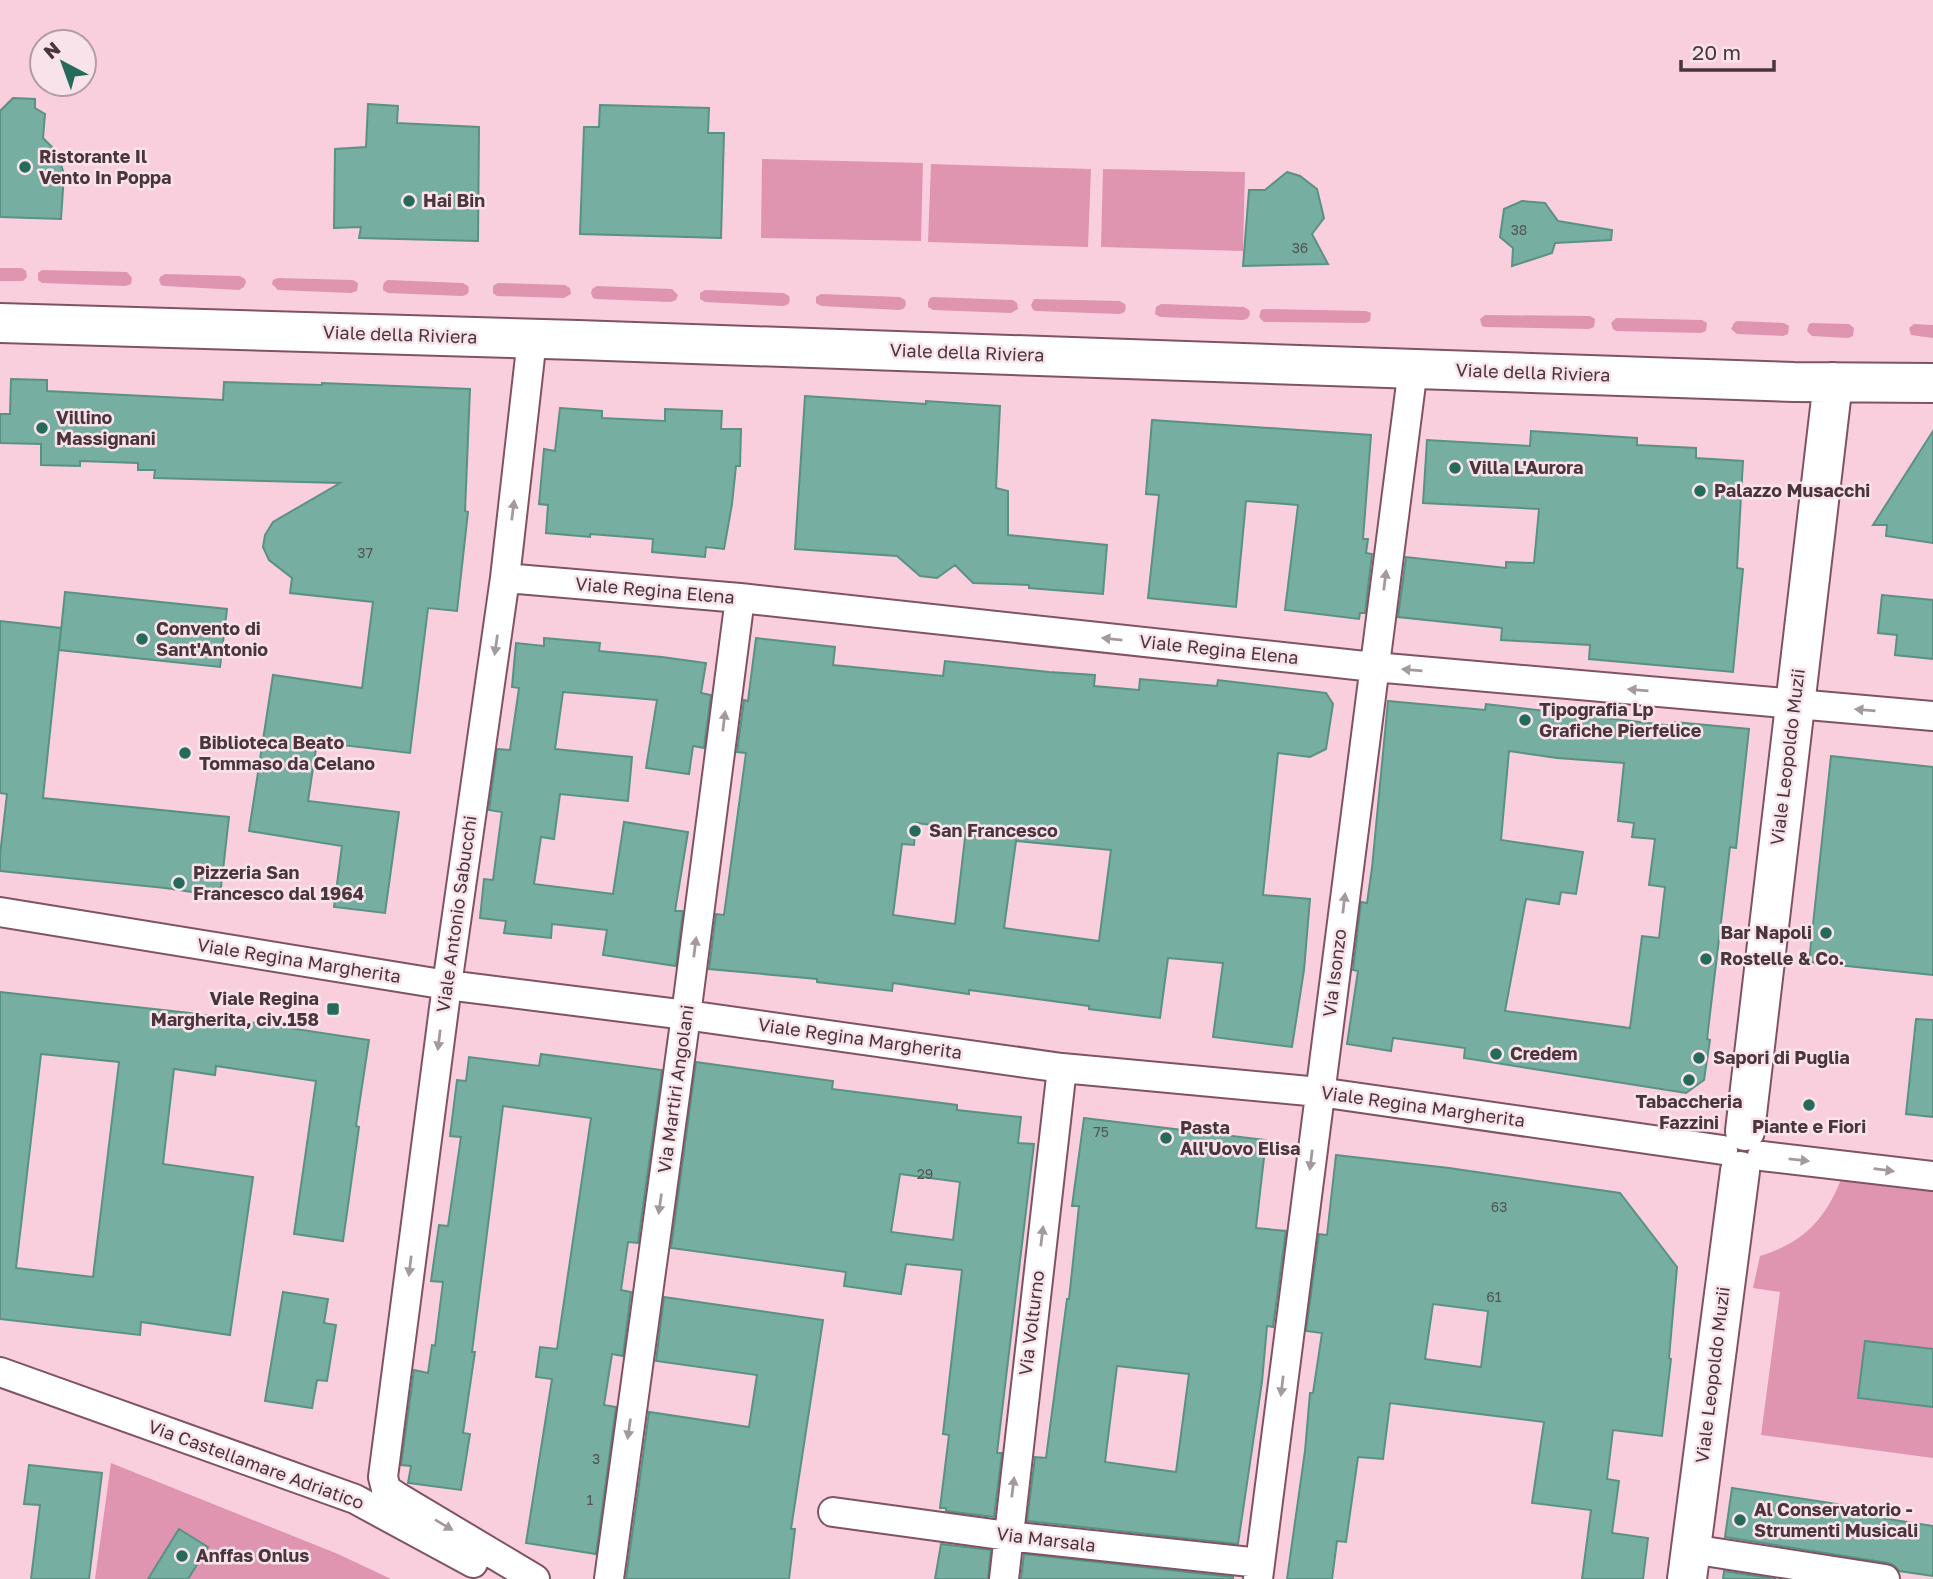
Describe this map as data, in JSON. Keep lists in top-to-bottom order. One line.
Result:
{"streets":{"street":["Viale della Riviera","Viale Regina Elena","Viale Leopoldo Muzii","Viale Antonio Sabucchi","Viale Regina Margherita","Via Isonzo","Via Martiri Angolani","Via Volturno","Via Castellamare Adriatico","Via Marsala"]},"crossings":[["Viale della Riviera","Viale Leopoldo Muzii"],["Viale della Riviera","Viale Antonio Sabucchi"],["Viale della Riviera","Via Isonzo"],["Viale Regina Elena","Viale Leopoldo Muzii"],["Viale Regina Elena","Viale Antonio Sabucchi"],["Viale Regina Elena","Via Isonzo"],["Viale Regina Elena","Via Martiri Angolani"],["Viale Leopoldo Muzii","Viale Regina Margherita"],["Viale Antonio Sabucchi","Viale Regina Margherita"],["Viale Regina Margherita","Via Isonzo"],["Viale Regina Margherita","Via Martiri Angolani"],["Viale Regina Margherita","Via Volturno"],["Via Isonzo","Via Marsala"],["Via Volturno","Via Marsala"]],"one_way":["Viale Regina Elena","Via Volturno"],"places":{"other":["Ristorante Il Vento In Poppa","Hai Bin","Villino Massignani","Villa L'Aurora","Palazzo Musacchi","Convento di Sant'Antonio","Tipografia Lp Grafiche Pierfelice","Biblioteca Beato Tommaso da Celano","San Francesco","Pizzeria San Francesco dal 1964","Bar Napoli","Rostelle & Co.","Credem","Sapori di Puglia","Tabaccheria Fazzini","Piante e Fiori","Pasta All'Uovo Elisa","Al Conservatorio - Strumenti Musicali","Anffas Onlus"],"transit":["Viale Regina Margherita, civ.158"]},"house_numbers":["38","36","37","75","29","63","61","3","1"],"scale_bar":"20 m","north":"top left"}
